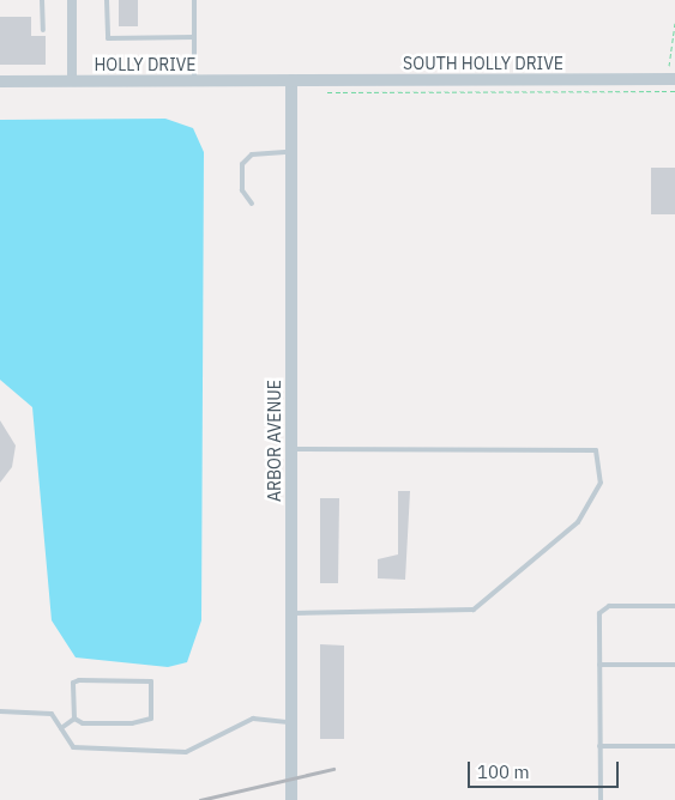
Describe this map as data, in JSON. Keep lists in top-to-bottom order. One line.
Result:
{"streets":{"street":["SOUTH HOLLY DRIVE","HOLLY DRIVE","ARBOR AVENUE"]},"crossings":[["SOUTH HOLLY DRIVE","HOLLY DRIVE"],["SOUTH HOLLY DRIVE","ARBOR AVENUE"],["HOLLY DRIVE","ARBOR AVENUE"]],"scale_bar":"100 m"}
